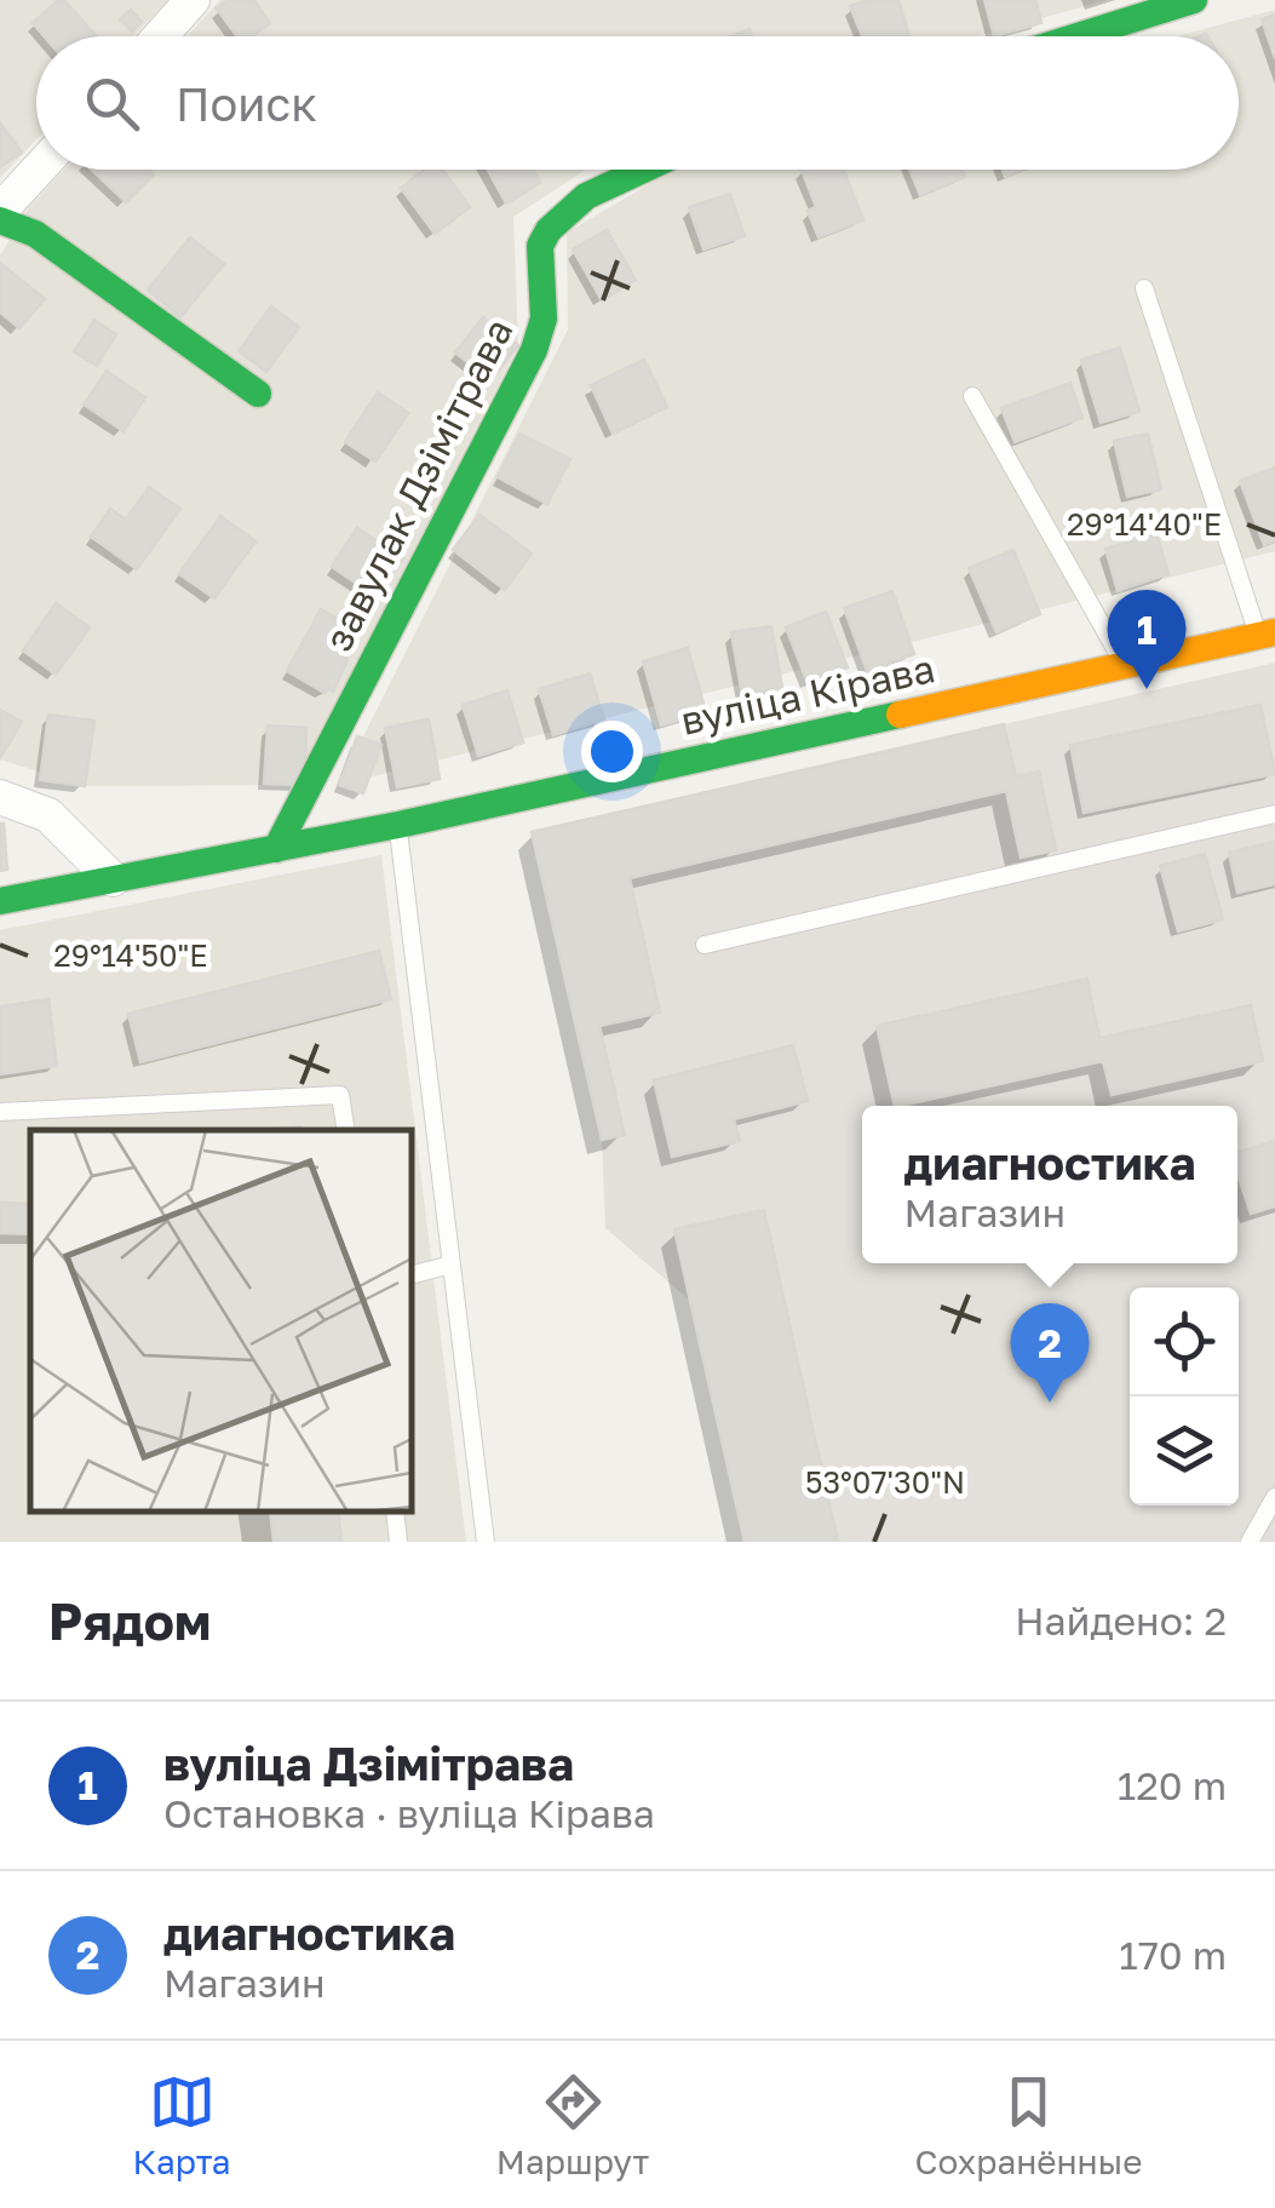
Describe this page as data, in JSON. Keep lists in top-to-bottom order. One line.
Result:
{"streets":{"street":["завулак Дзімітрава","вуліца Кірава"]},"crossings":[["завулак Дзімітрава","вуліца Кірава"]],"page":{"search":"Поиск","pins":["1","2"],"popup":["диагностика","Магазин"],"heading":["Рядом","Найдено: 2"],"list":[{"mark":"1","name":"вуліца Дзімітрава","note":"Остановка · вуліца Кірава","value":"120 m"},{"mark":"2","name":"диагностика","note":"Магазин","value":"170 m"}],"nav":["Карта","Маршрут","Сохранённые"]},"coordinates":["29°14'40\"E","29°14'50\"E","53°07'30\"N"]}
